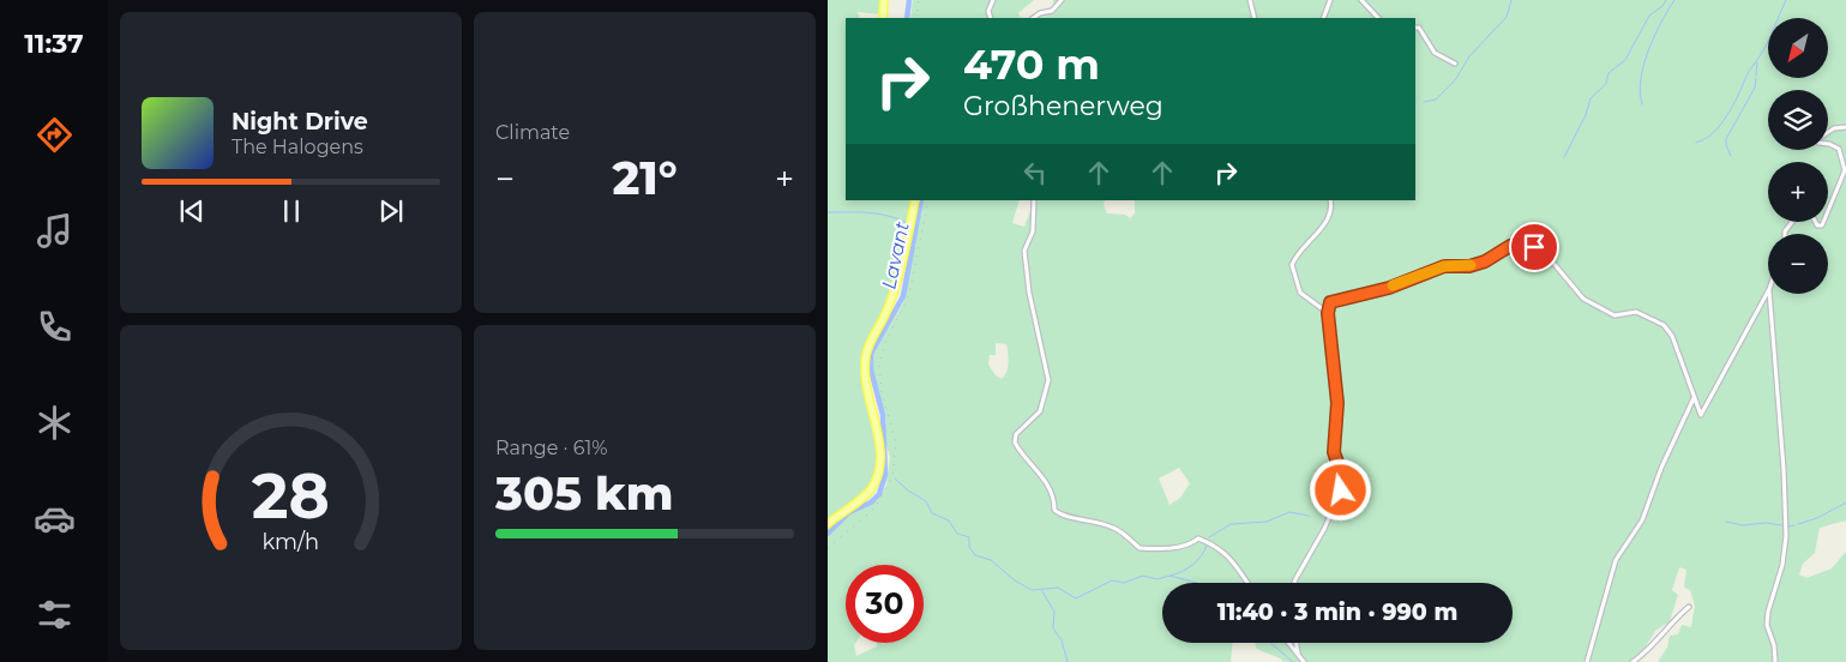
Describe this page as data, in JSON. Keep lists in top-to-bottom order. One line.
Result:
{"water":["Lavant"],"north":"bottom left","page":{"tabs":"11:37","tile":["Climate",["Range · 61%","305 km"]],"map_buttons":["+","−"],"turn":["470 m","Großhenerweg"],"song":["Night Drive","The Halogens"],"heat":["−","21°","+"],"limit":"30","trip":"11:40 · 3 min · 990 m","gauge":["28","km/h"]}}
